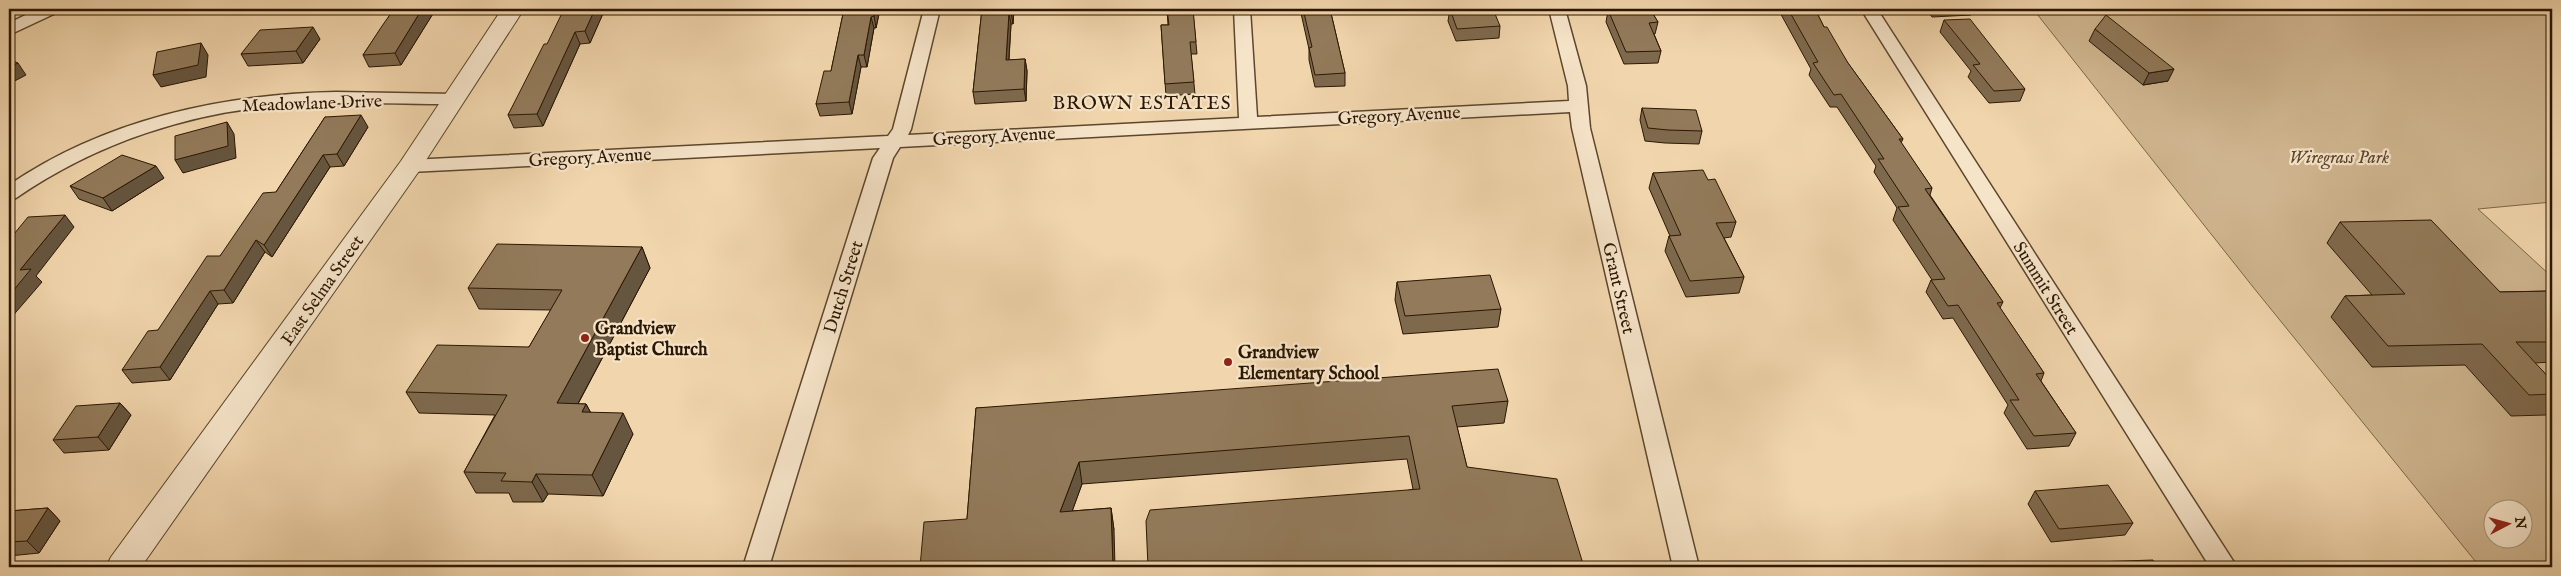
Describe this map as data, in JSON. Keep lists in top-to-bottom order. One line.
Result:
{"streets":{"street":["Meadowlane Drive","Gregory Avenue","Dutch Street","Grant Street","Summit Street","East Selma Street"]},"crossings":[["Meadowlane Drive","East Selma Street"],["Gregory Avenue","Dutch Street"],["Gregory Avenue","Grant Street"],["Gregory Avenue","East Selma Street"]],"districts":["BROWN ESTATES"],"parks":["Wiregrass Park"],"places":["Grandview Baptist Church","Grandview Elementary School"],"north":"right"}
